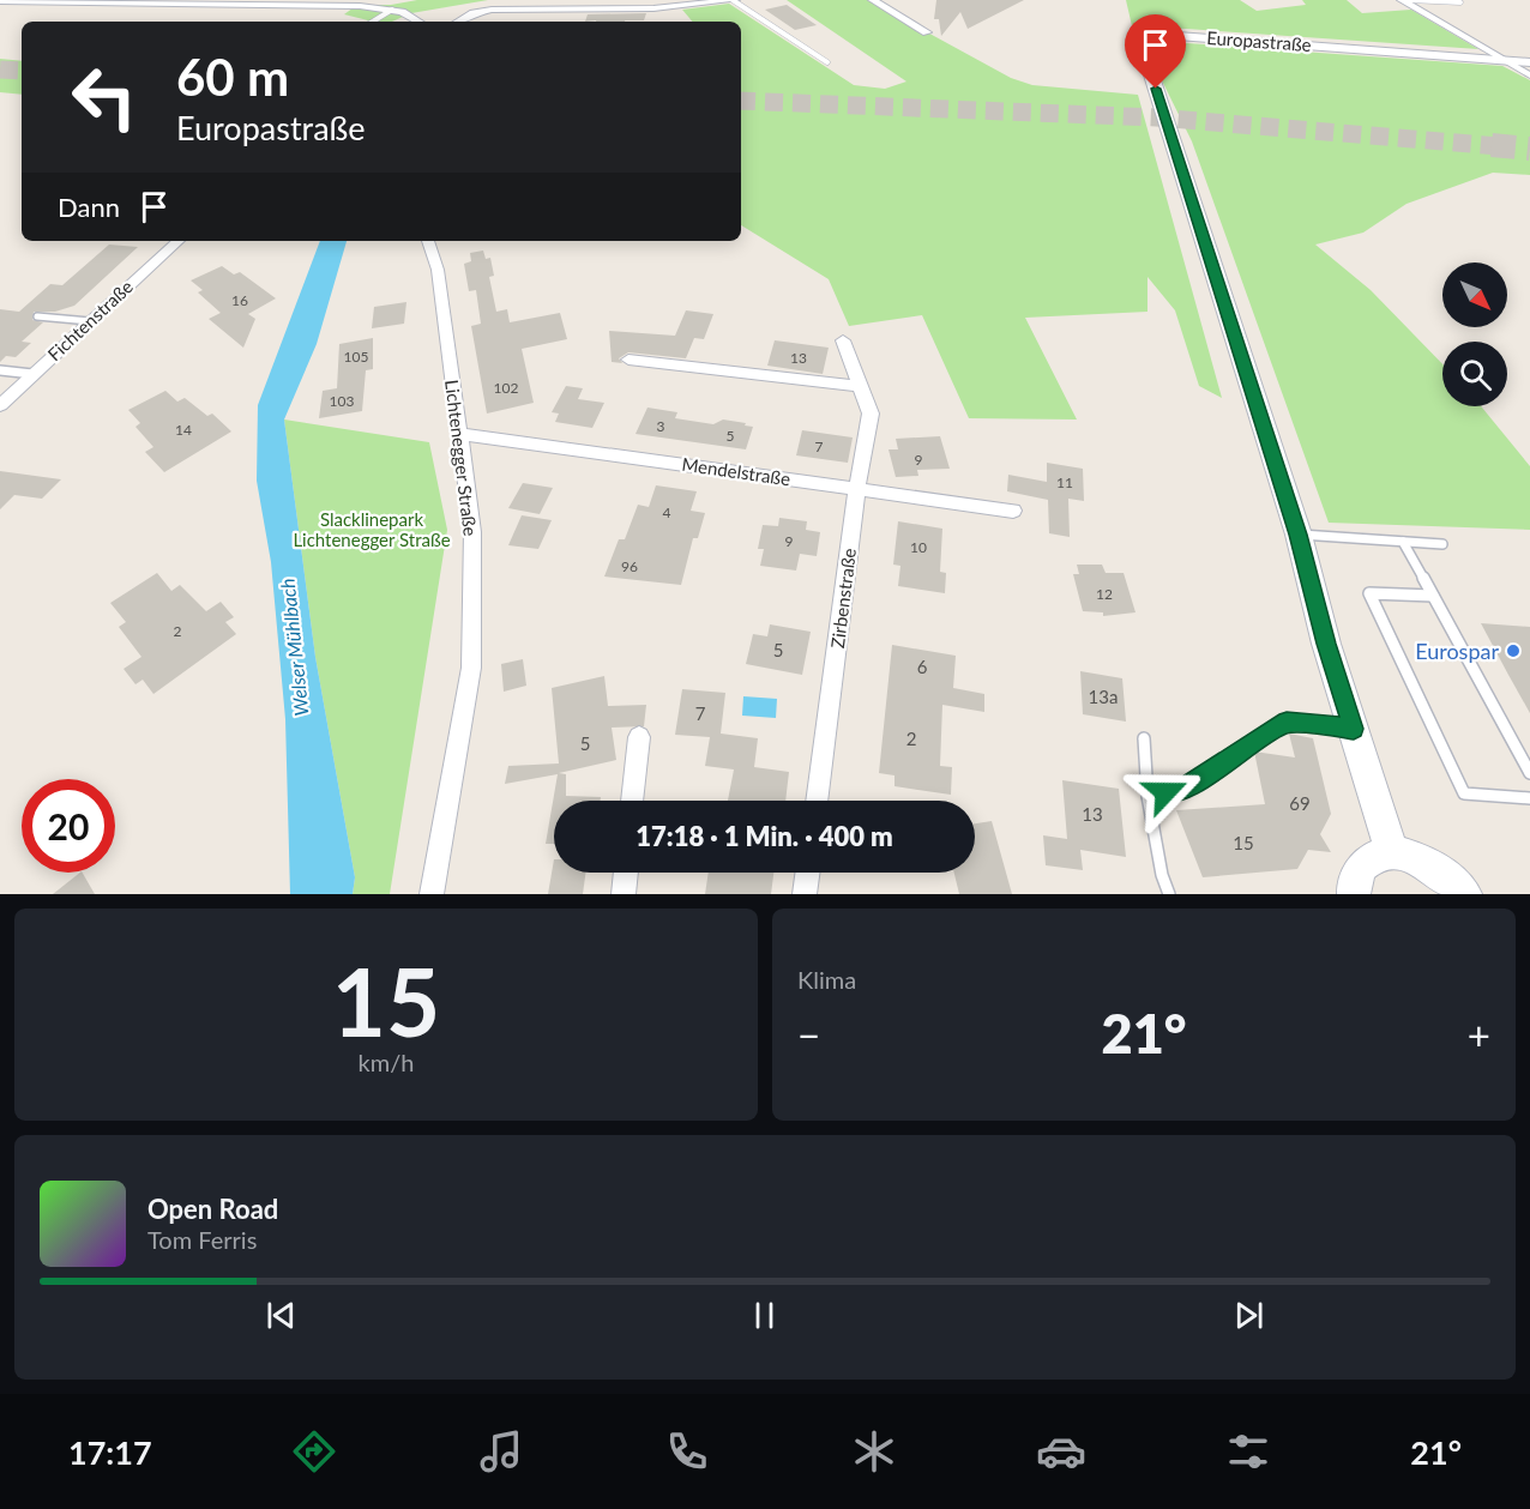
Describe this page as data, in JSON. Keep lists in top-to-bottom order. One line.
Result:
{"streets":{"street":["Europastraße","Fichtenstraße","Lichtenegger Straße","Mendelstraße","Zirbenstraße"]},"crossings":[["Lichtenegger Straße","Mendelstraße"],["Mendelstraße","Zirbenstraße"]],"water":["Welser Mühlbach"],"parks":["Slacklinepark Lichtenegger Straße"],"places":["Eurospar"],"house_numbers":["16","105","13","102","103","3","14","5","7","9","11","4","9","10","96","12","2","5","6","13a","7","2","5","69","13","15"],"north":"bottom right","page":{"turn":["60 m","Europastraße"],"then":"Dann","limit":"20","trip":"17:18 · 1 Min. · 400 m","tile":[["15","km/h"],"Klima"],"heat":["−","21°","+"],"song":["Open Road","Tom Ferris"],"tabs":["17:17","21°"]}}
